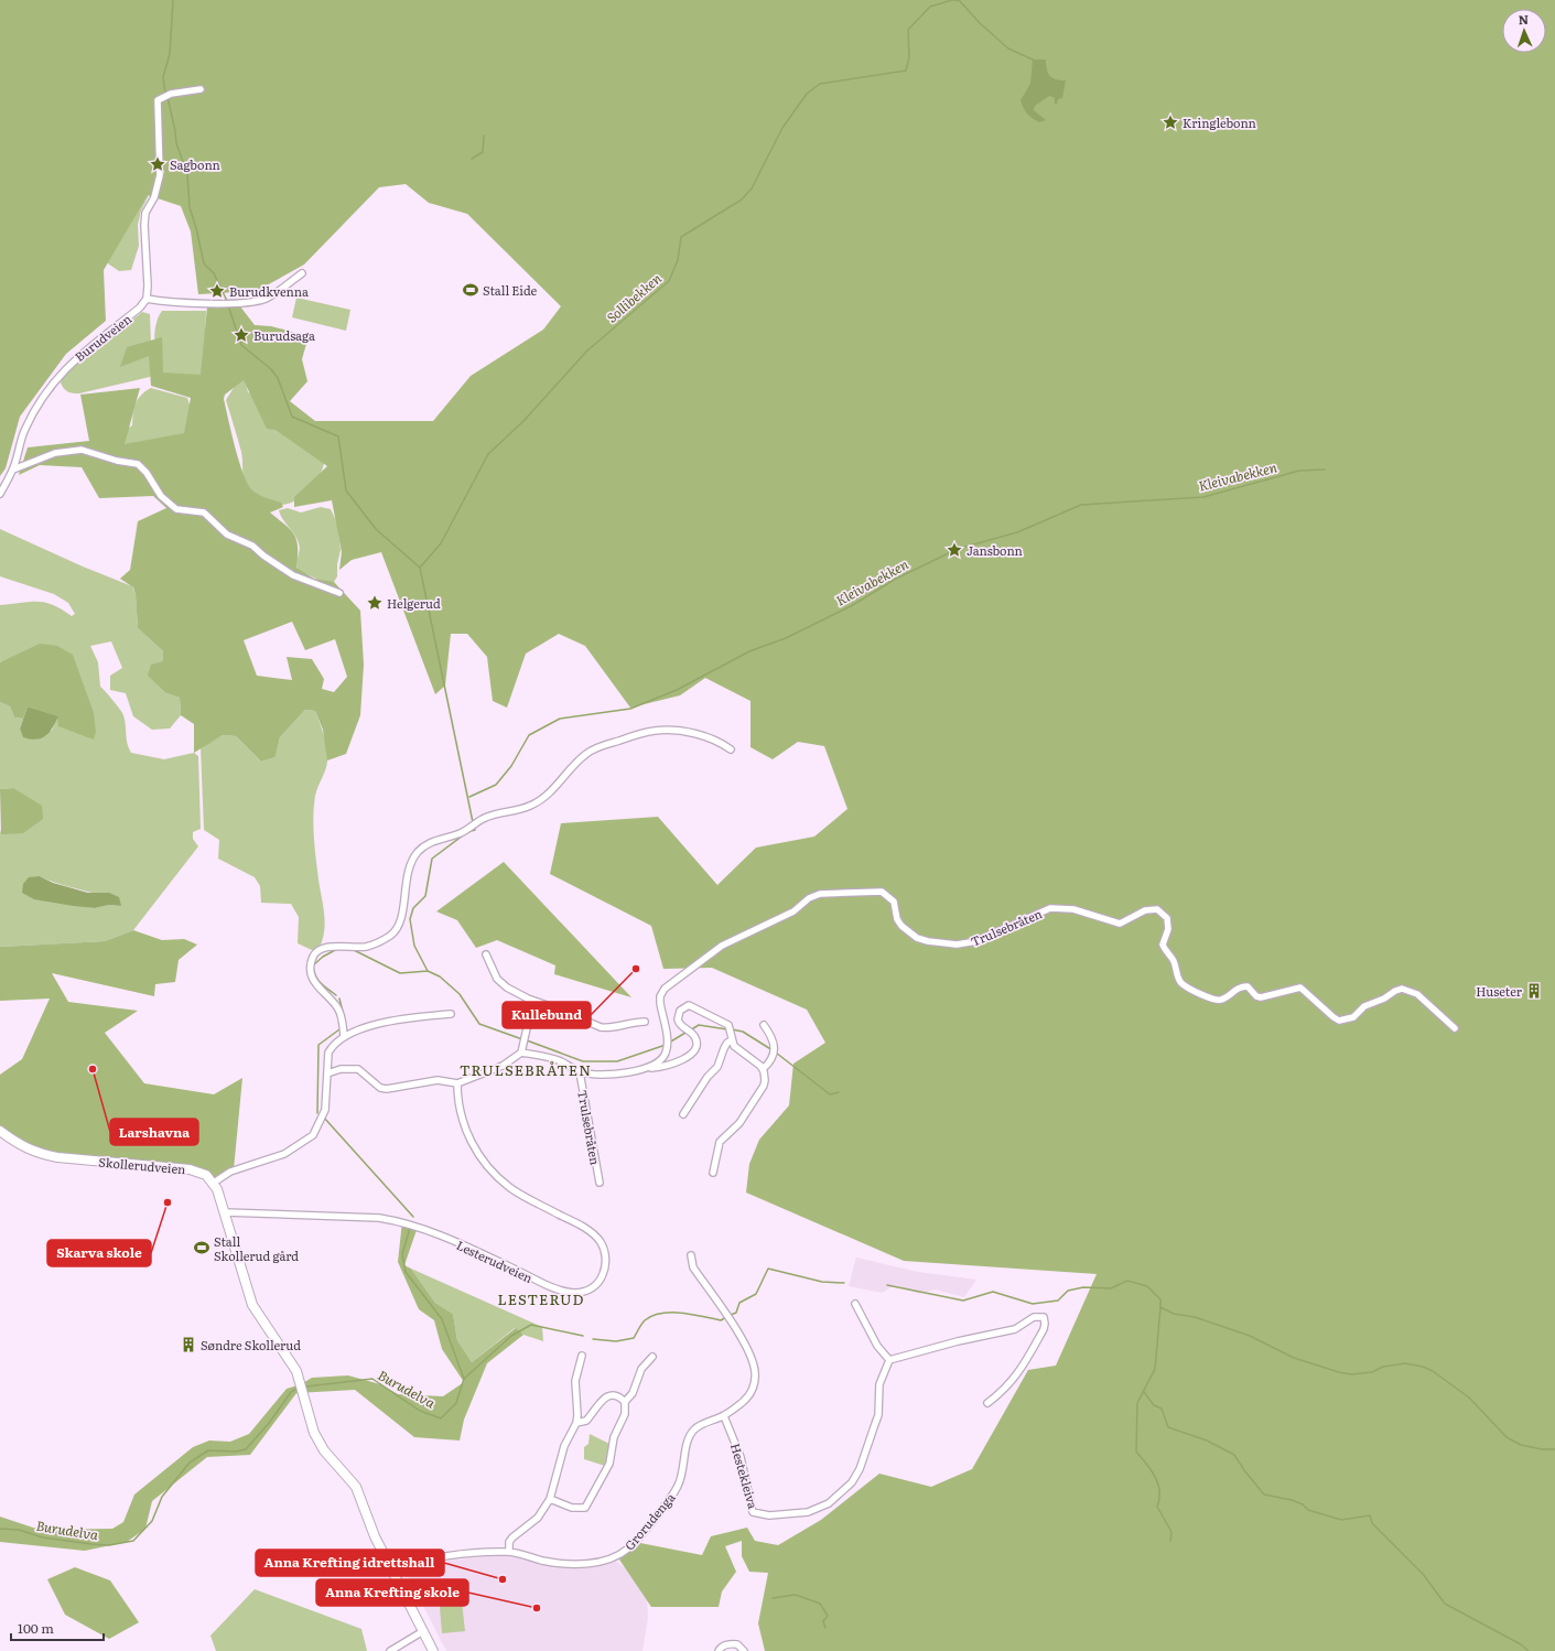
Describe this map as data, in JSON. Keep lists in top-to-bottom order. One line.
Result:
{"streets":{"street":["Burudveien","Trulsebråten","Skollerudveien","Lesterudveien","Hestekleiva","Grorudenga"]},"crossings":[["Hestekleiva","Grorudenga"]],"districts":["TRULSEBRÅTEN","LESTERUD"],"water":["Sollibekken","Kleivabekken","Burudelva"],"places":{"place":["Kringlebonn","Sagbonn","Burudkvenna","Burudsaga","Jansbonn","Helgerud"],"sports":["Stall Eide","Stall Skollerud gård"],"other":["Kullebund","Larshavna","Skarva skole","Anna Krefting idrettshall","Anna Krefting skole"],"building":["Huseter","Søndre Skollerud"]},"scale_bar":"100 m","north":"top"}
